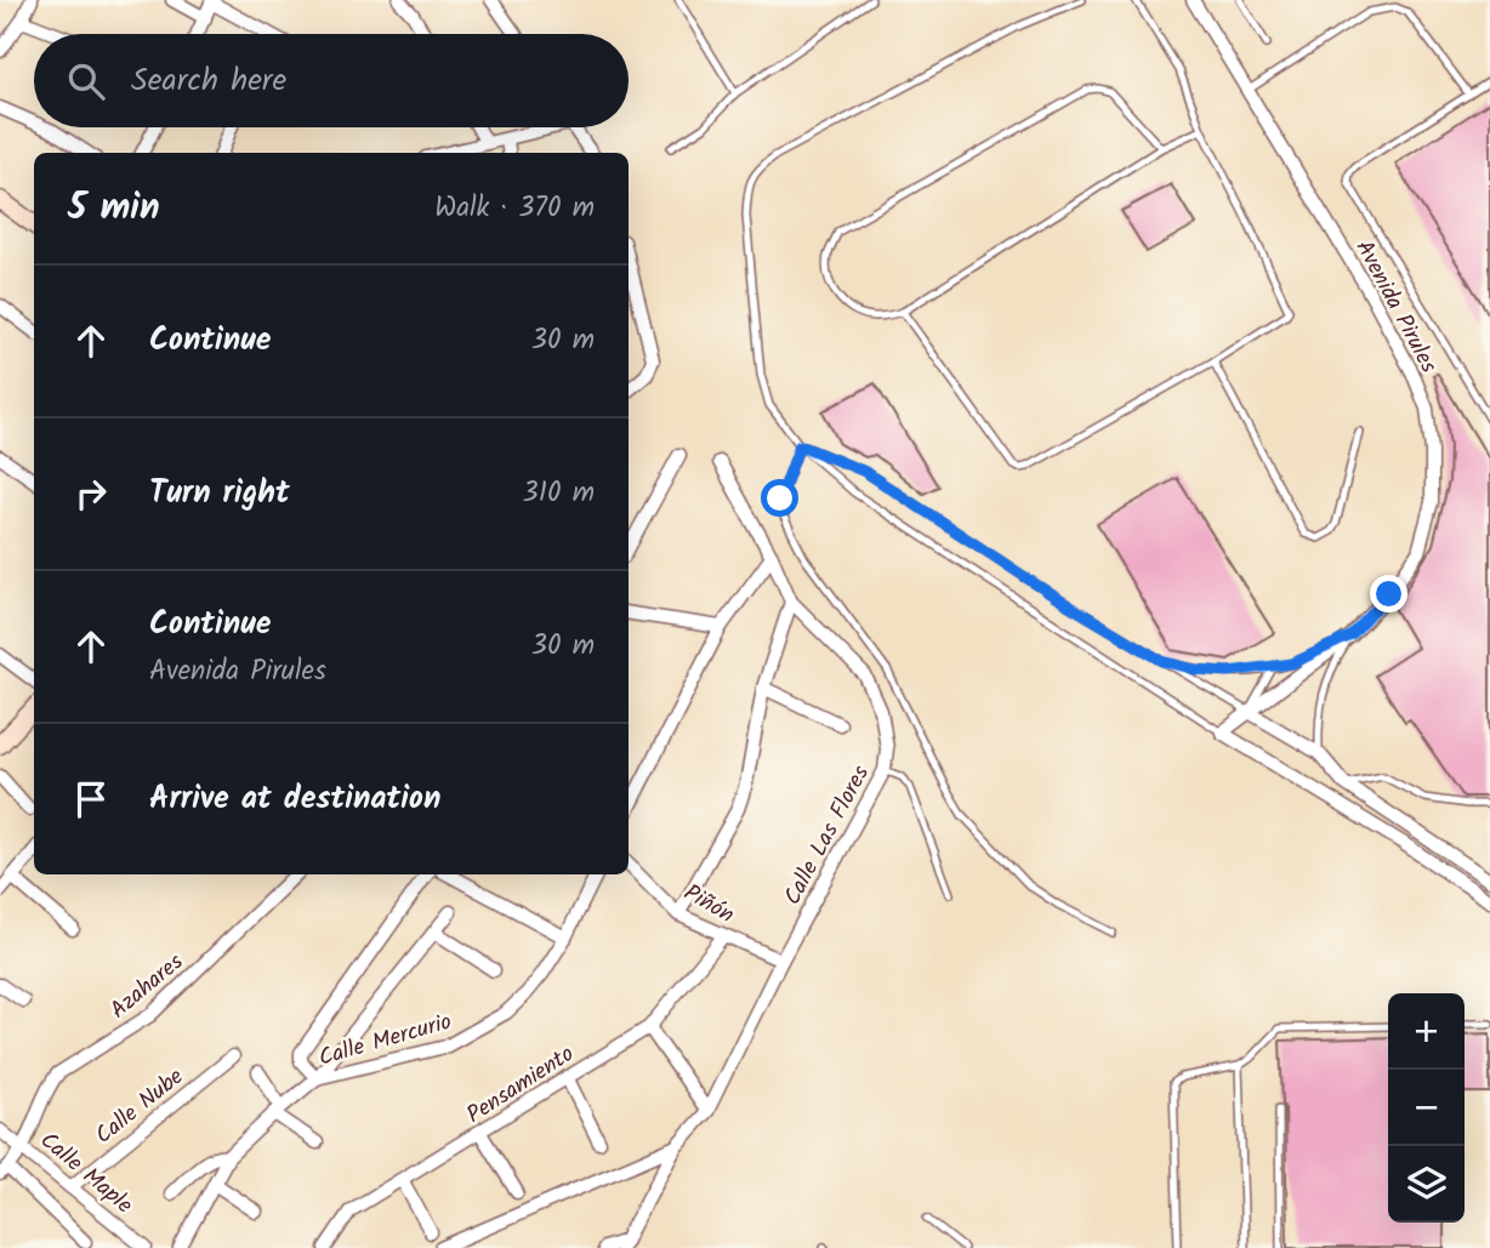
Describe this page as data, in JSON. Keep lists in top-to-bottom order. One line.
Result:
{"streets":{"street":["Avenida Pirules","Calle Las Flores","Piñón","Azahares","Calle Mercurio","Pensamiento","Calle Nube","Calle Maple"]},"crossings":[["Calle Las Flores","Piñón"],["Piñón","Pensamiento"],["Azahares","Calle Maple"],["Calle Nube","Calle Maple"]],"page":{"search":"Search here","heading":["5 min","Walk · 370 m"],"list":[["Continue","30 m"],["Turn right","310 m"],["Continue","Avenida Pirules","30 m"],"Arrive at destination"],"map_buttons":["+","−"]}}
